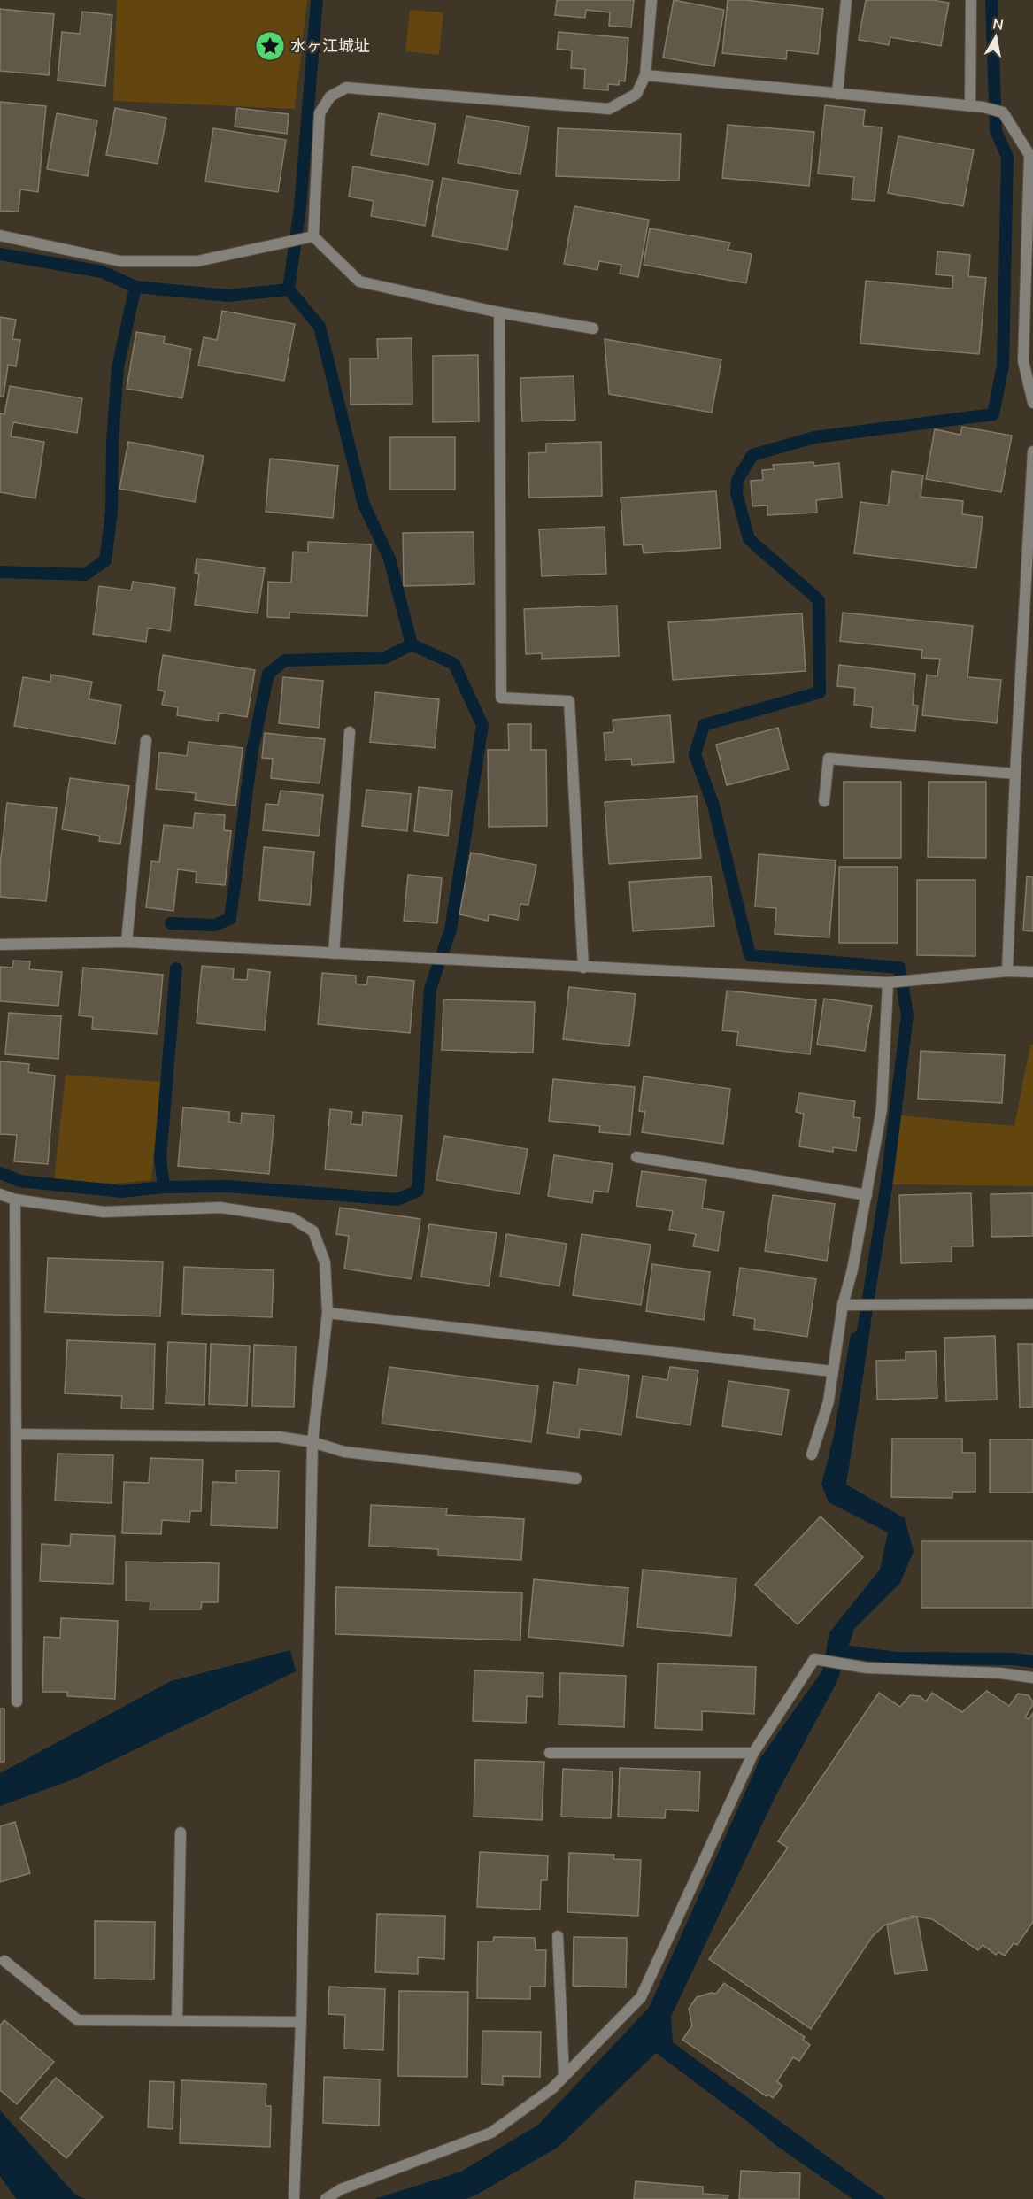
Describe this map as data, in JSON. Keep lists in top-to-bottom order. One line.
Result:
{"places":{"place":["水ヶ江城址"]},"north":"top"}
